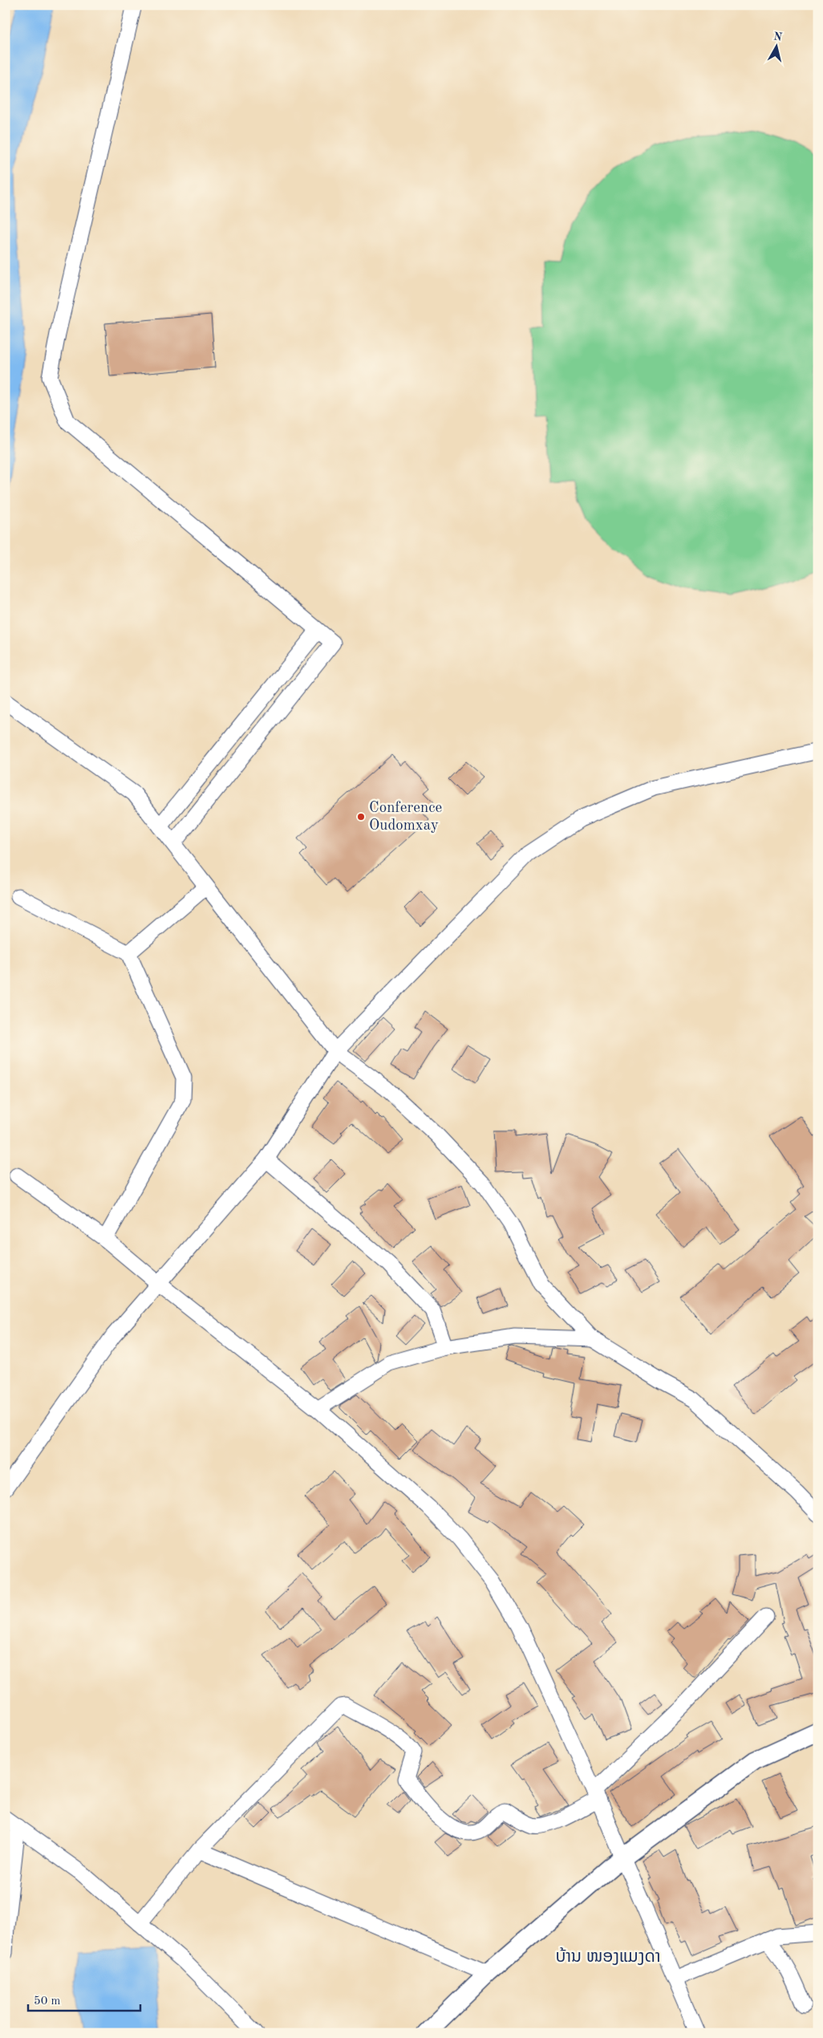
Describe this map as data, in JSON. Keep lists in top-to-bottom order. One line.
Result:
{"districts":["ບ້ານ ໜອງແມງດາ"],"places":["Conference Oudomxay"],"scale_bar":"50 m","north":"top"}
